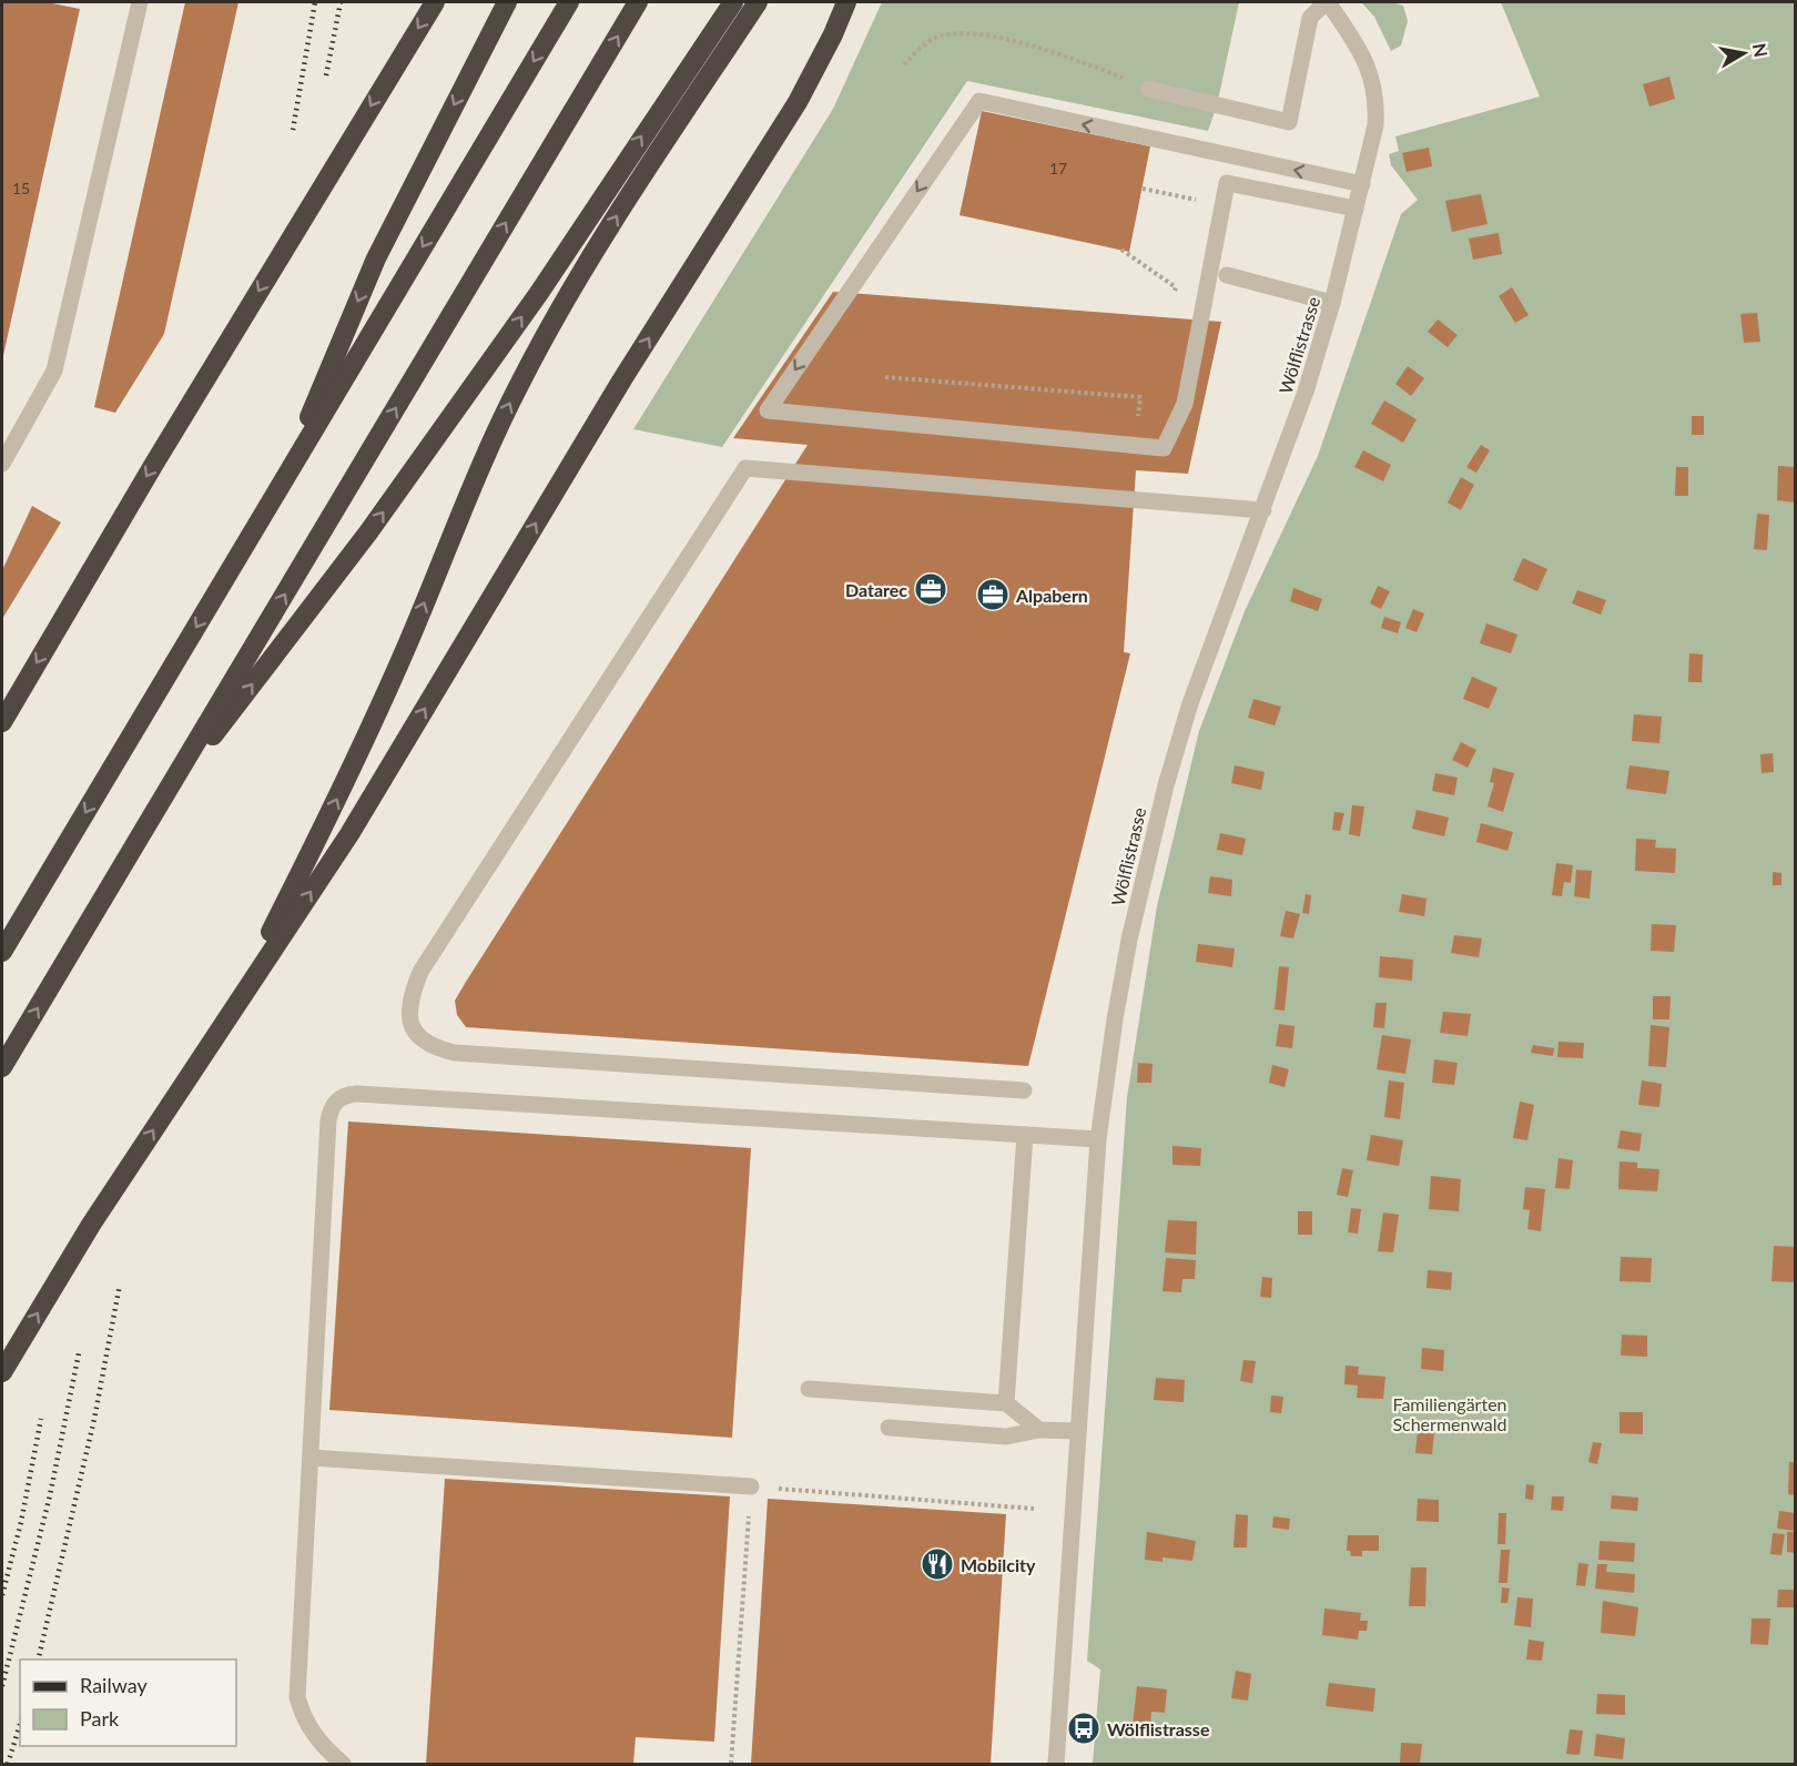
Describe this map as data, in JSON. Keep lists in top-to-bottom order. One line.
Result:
{"streets":{"lane":["Wölflistrasse"]},"parks":["Familiengärten Schermenwald"],"places":{"office":["Datarec","Alpabern"],"restaurant":["Mobilcity"],"bus stop":["Wölflistrasse"]},"house_numbers":["17","15"],"legend":["Railway","Park"],"north":"right"}
